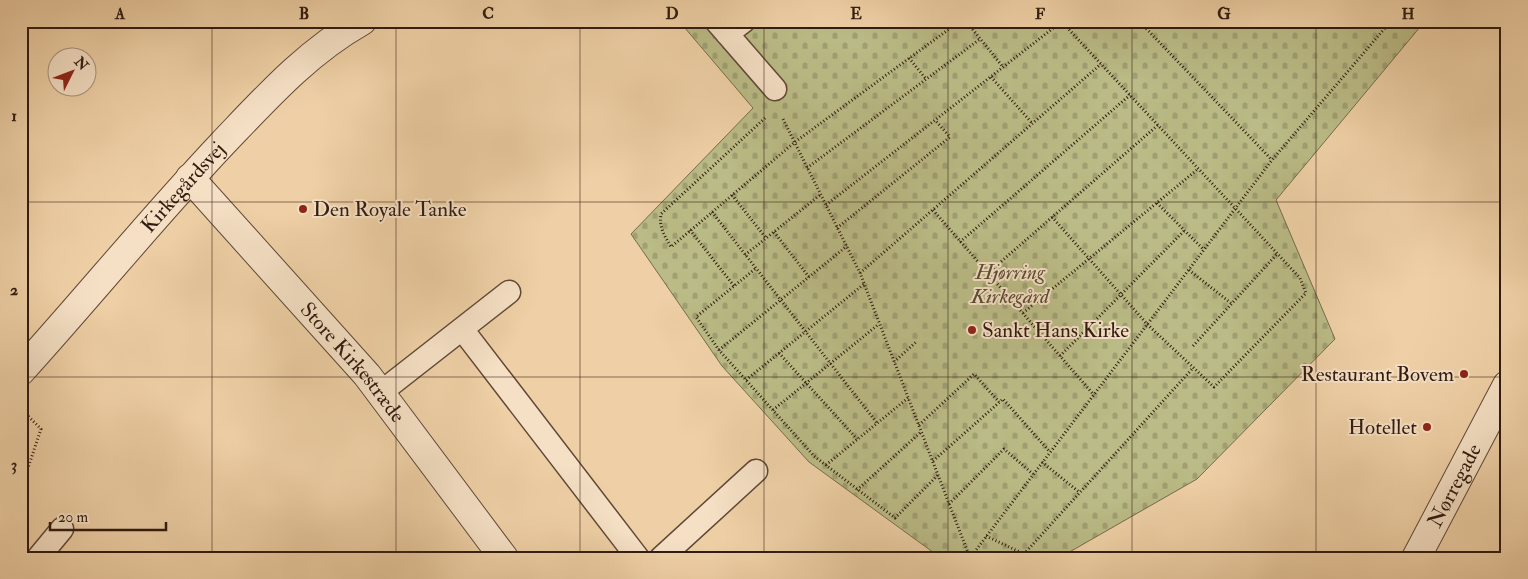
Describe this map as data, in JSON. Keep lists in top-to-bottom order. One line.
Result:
{"streets":{"street":["Kirkegårdsvej","Store Kirkestræde","Nørregade"]},"crossings":[["Kirkegårdsvej","Store Kirkestræde"]],"parks":["Hjørring Kirkegård"],"places":["Den Royale Tanke","Sankt Hans Kirke","Restaurant Bovem","Hotellet"],"scale_bar":"20 m","north":"top right","grid":{"columns":["A","B","C","D","E","F","G","H"],"rows":["1","2","3"]}}
